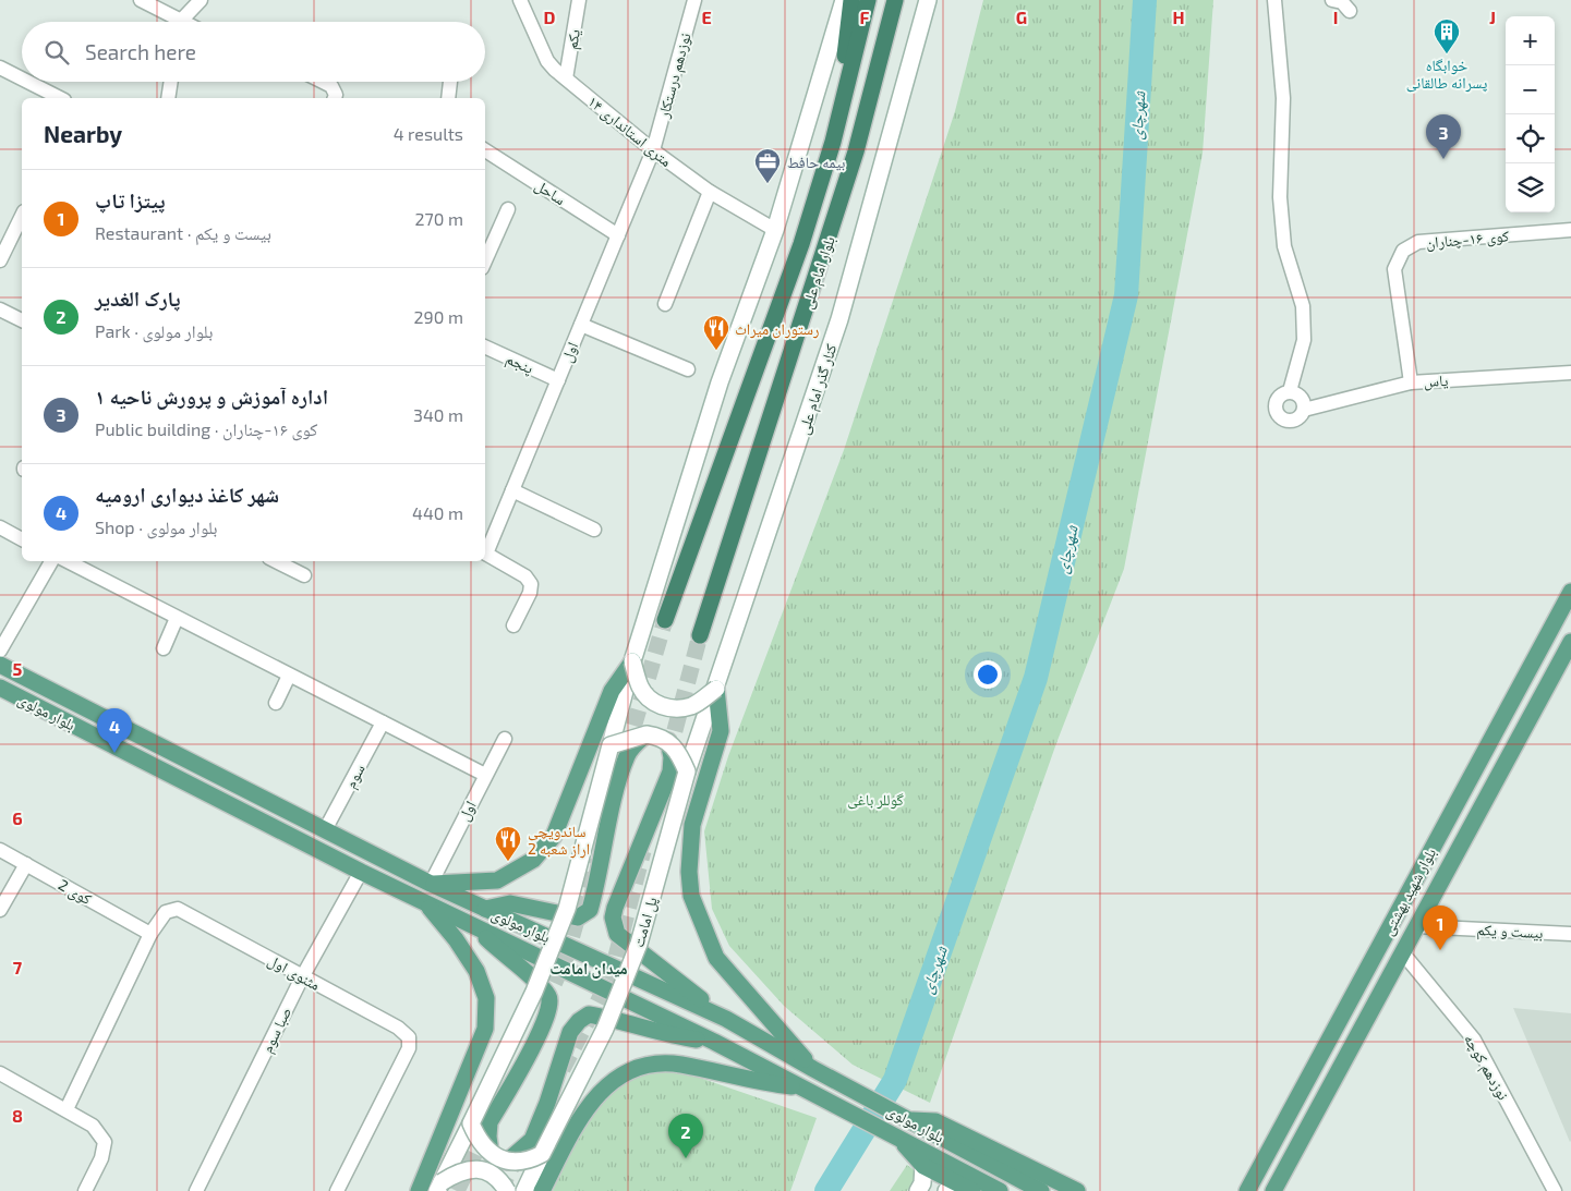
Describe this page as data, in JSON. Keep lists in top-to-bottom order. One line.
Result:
{"streets":{"highway":["بلوار امام علی"],"main road":["کنار گذر امام علی","بلوار مولوی","بلوار شهید بهشتی","پل امامت"],"street":["یکم","نوزدهم درستکار","۱۴ متری استانداری","ساحل","کوی ۱۶-چناران","اول","پنجم","یاس","سوم","کوی 2","بیست و یکم","مثنوی اول","صبا سوم","نوزدهم کوچه"]},"crossings":[["یکم","۱۴ متری استانداری"],["نوزدهم درستکار","۱۴ متری استانداری"],["نوزدهم درستکار","اول"],["۱۴ متری استانداری","اول"],["ساحل","اول"],["کوی ۱۶-چناران","یاس"],["اول","پنجم"],["اول","بلوار مولوی"],["کنار گذر امام علی","پل امامت"],["بلوار مولوی","سوم"],["بلوار مولوی","صبا سوم"],["کوی 2","مثنوی اول"],["بلوار شهید بهشتی","بیست و یکم"],["بلوار شهید بهشتی","نوزدهم کوچه"],["مثنوی اول","صبا سوم"]],"districts":["میدان امامت"],"water":["شهرچای"],"parks":["گوللر باغی"],"places":{"building":["خوابگاه پسرانه طالقانی"],"office":["بیمه حافط"],"restaurant":["رستوران میراث","ساندویچی اراز شعبه 2"]},"page":{"map_buttons":["+","−"],"search":"Search here","heading":["Nearby","4 results"],"pins":["3","4","1","2"],"list":[{"mark":"1","name":"پیتزا تاپ","note":"Restaurant · بیست و یکم","value":"270 m"},{"mark":"2","name":"پارک الغدیر","note":"Park · بلوار مولوی","value":"290 m"},{"mark":"3","name":"اداره آموزش و پرورش ناحیه ۱","note":"Public building · کوی ۱۶-چناران","value":"340 m"},{"mark":"4","name":"شهر کاغذ دیواری ارومیه","note":"Shop · بلوار مولوی","value":"440 m"}]},"grid":{"columns":["D","E","F","G","H","I","J"],"rows":["5","6","7","8"]}}
